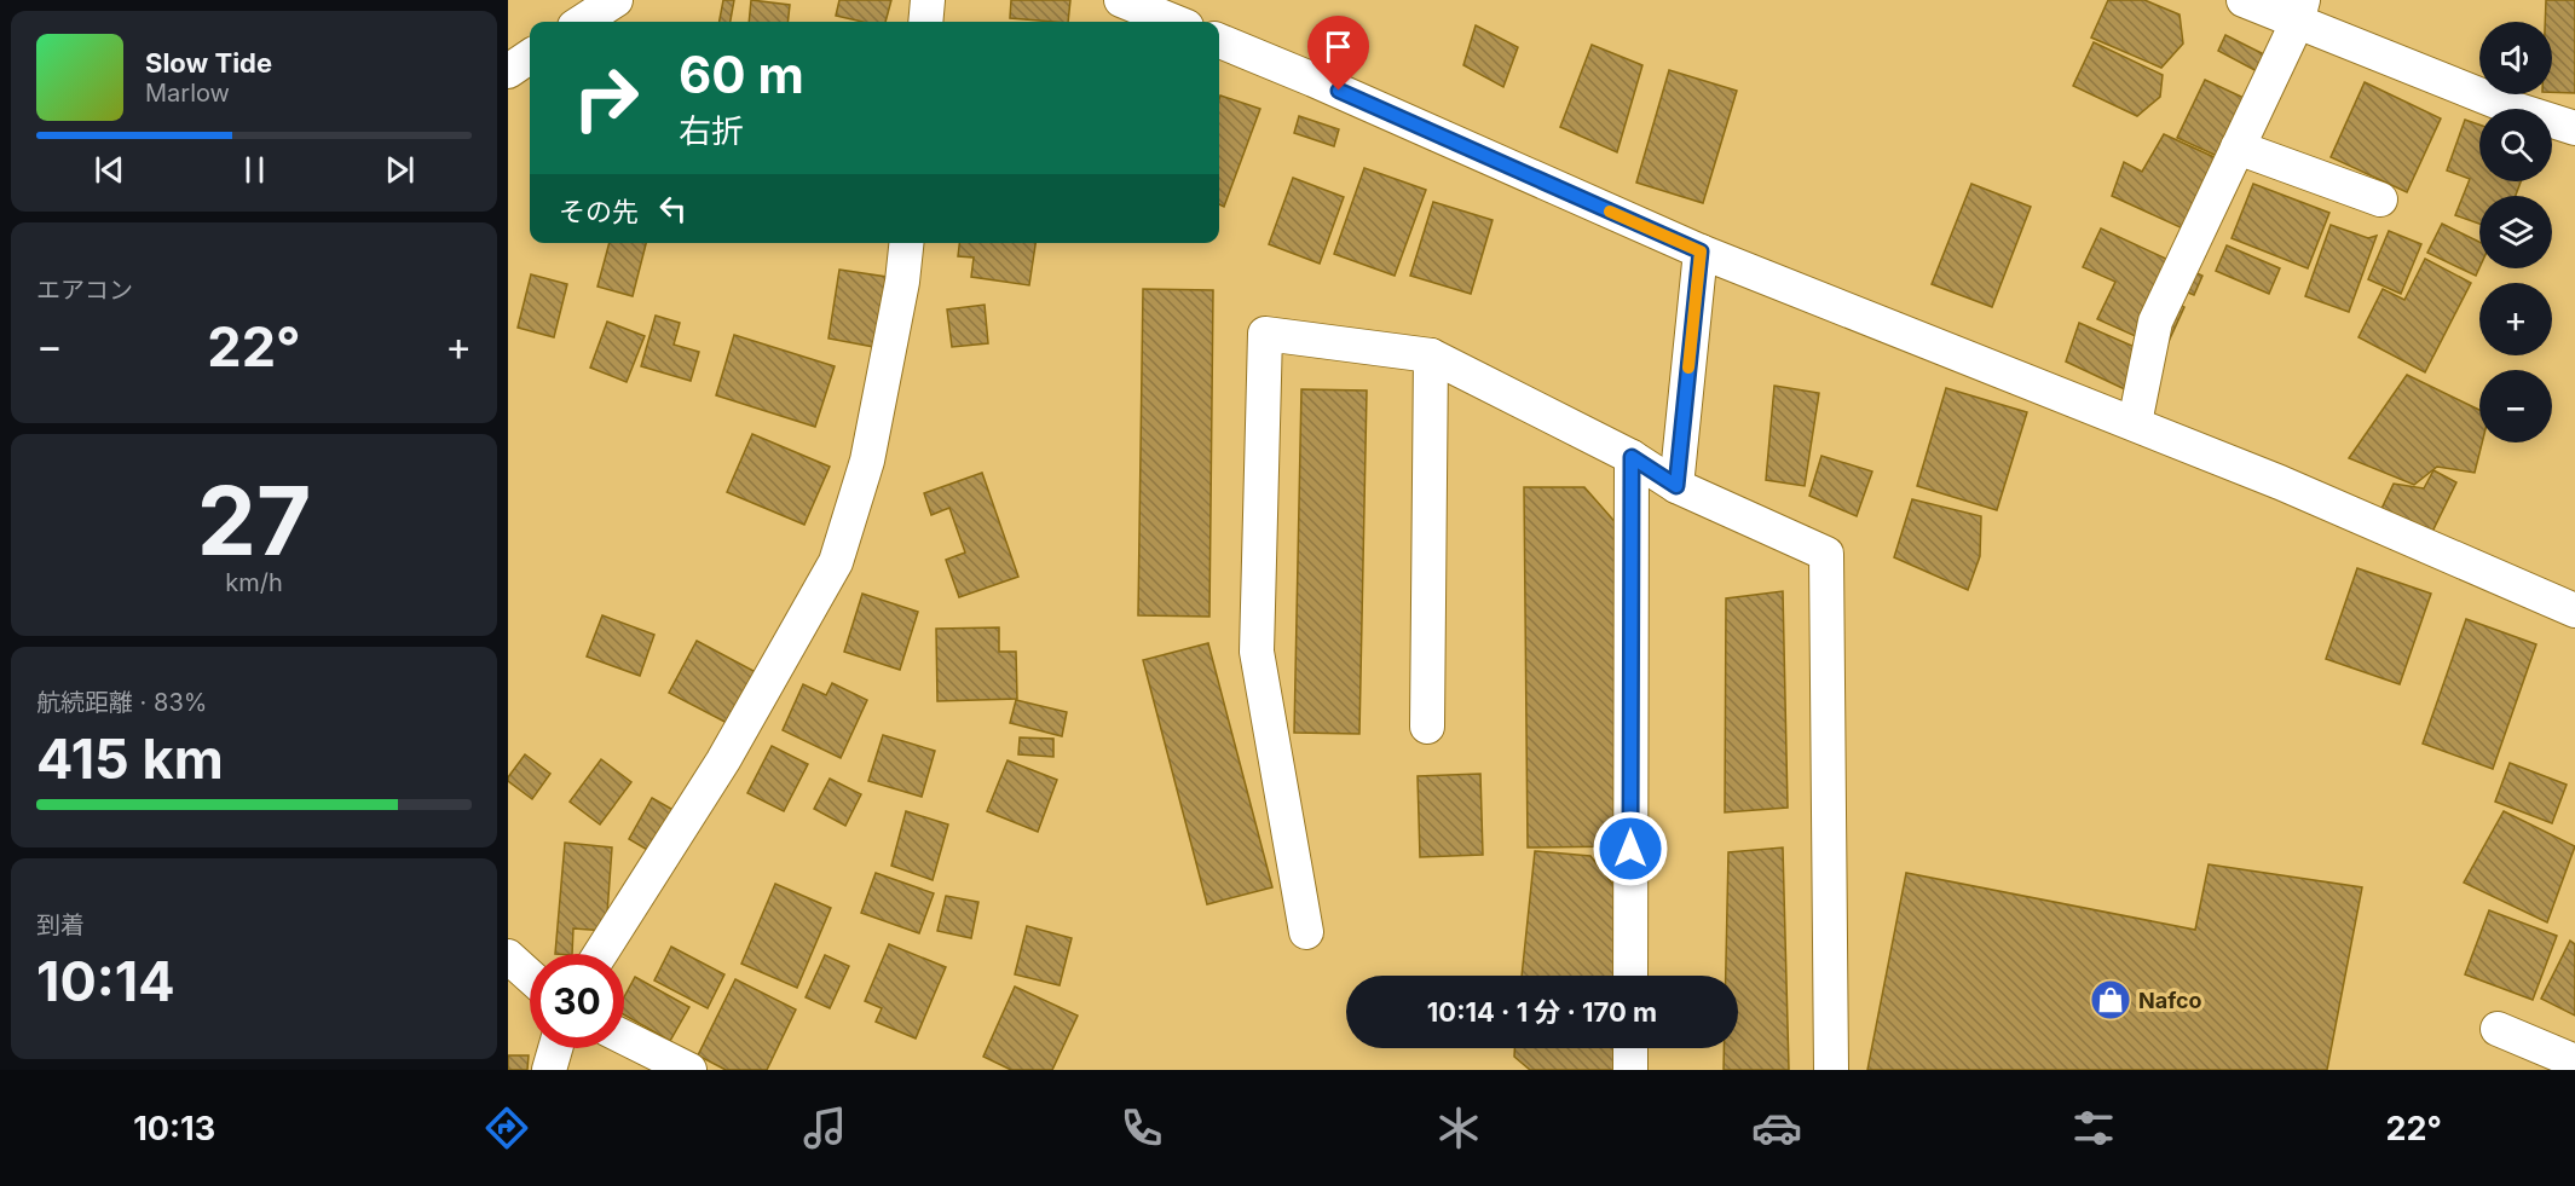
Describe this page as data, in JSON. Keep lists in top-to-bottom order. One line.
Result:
{"places":{"shop":["Nafco"]},"page":{"map_buttons":["+","−"],"turn":["60 m","右折"],"song":["Slow Tide","Marlow"],"then":"その先","tile":["エアコン",["27","km/h"],["航続距離 · 83%","415 km"],["到着","10:14"]],"heat":["−","22°","+"],"limit":"30","trip":"10:14 · 1 分 · 170 m","tabs":["10:13","22°"]}}
